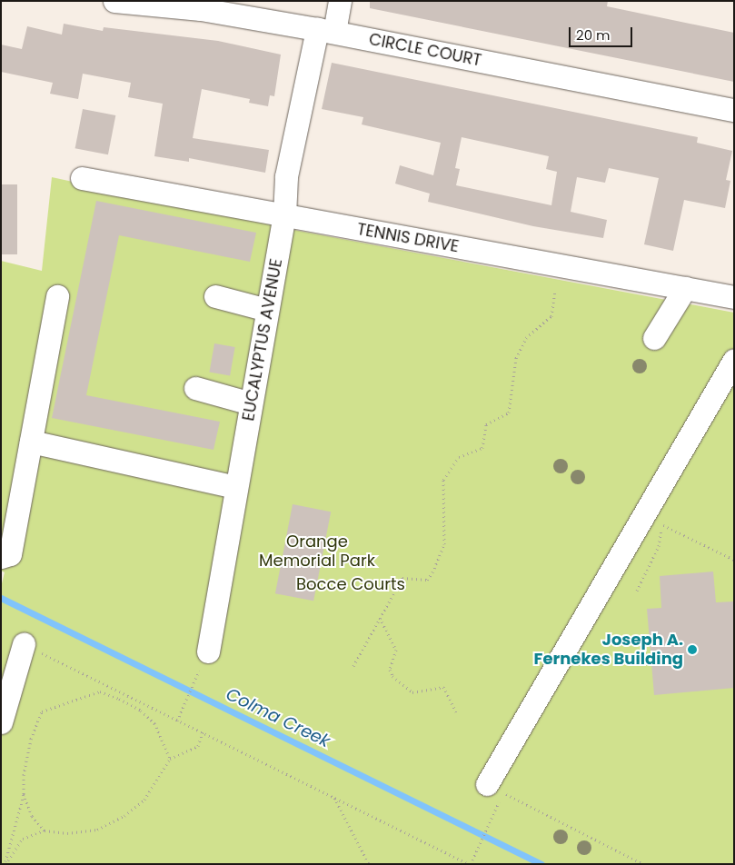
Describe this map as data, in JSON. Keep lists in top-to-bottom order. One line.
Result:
{"streets":{"street":["CIRCLE COURT","TENNIS DRIVE","EUCALYPTUS AVENUE"]},"crossings":[["CIRCLE COURT","EUCALYPTUS AVENUE"],["TENNIS DRIVE","EUCALYPTUS AVENUE"]],"water":["Colma Creek"],"parks":["Orange Memorial Park","Bocce Courts"],"places":["Joseph A. Fernekes Building"],"scale_bar":"20 m"}
